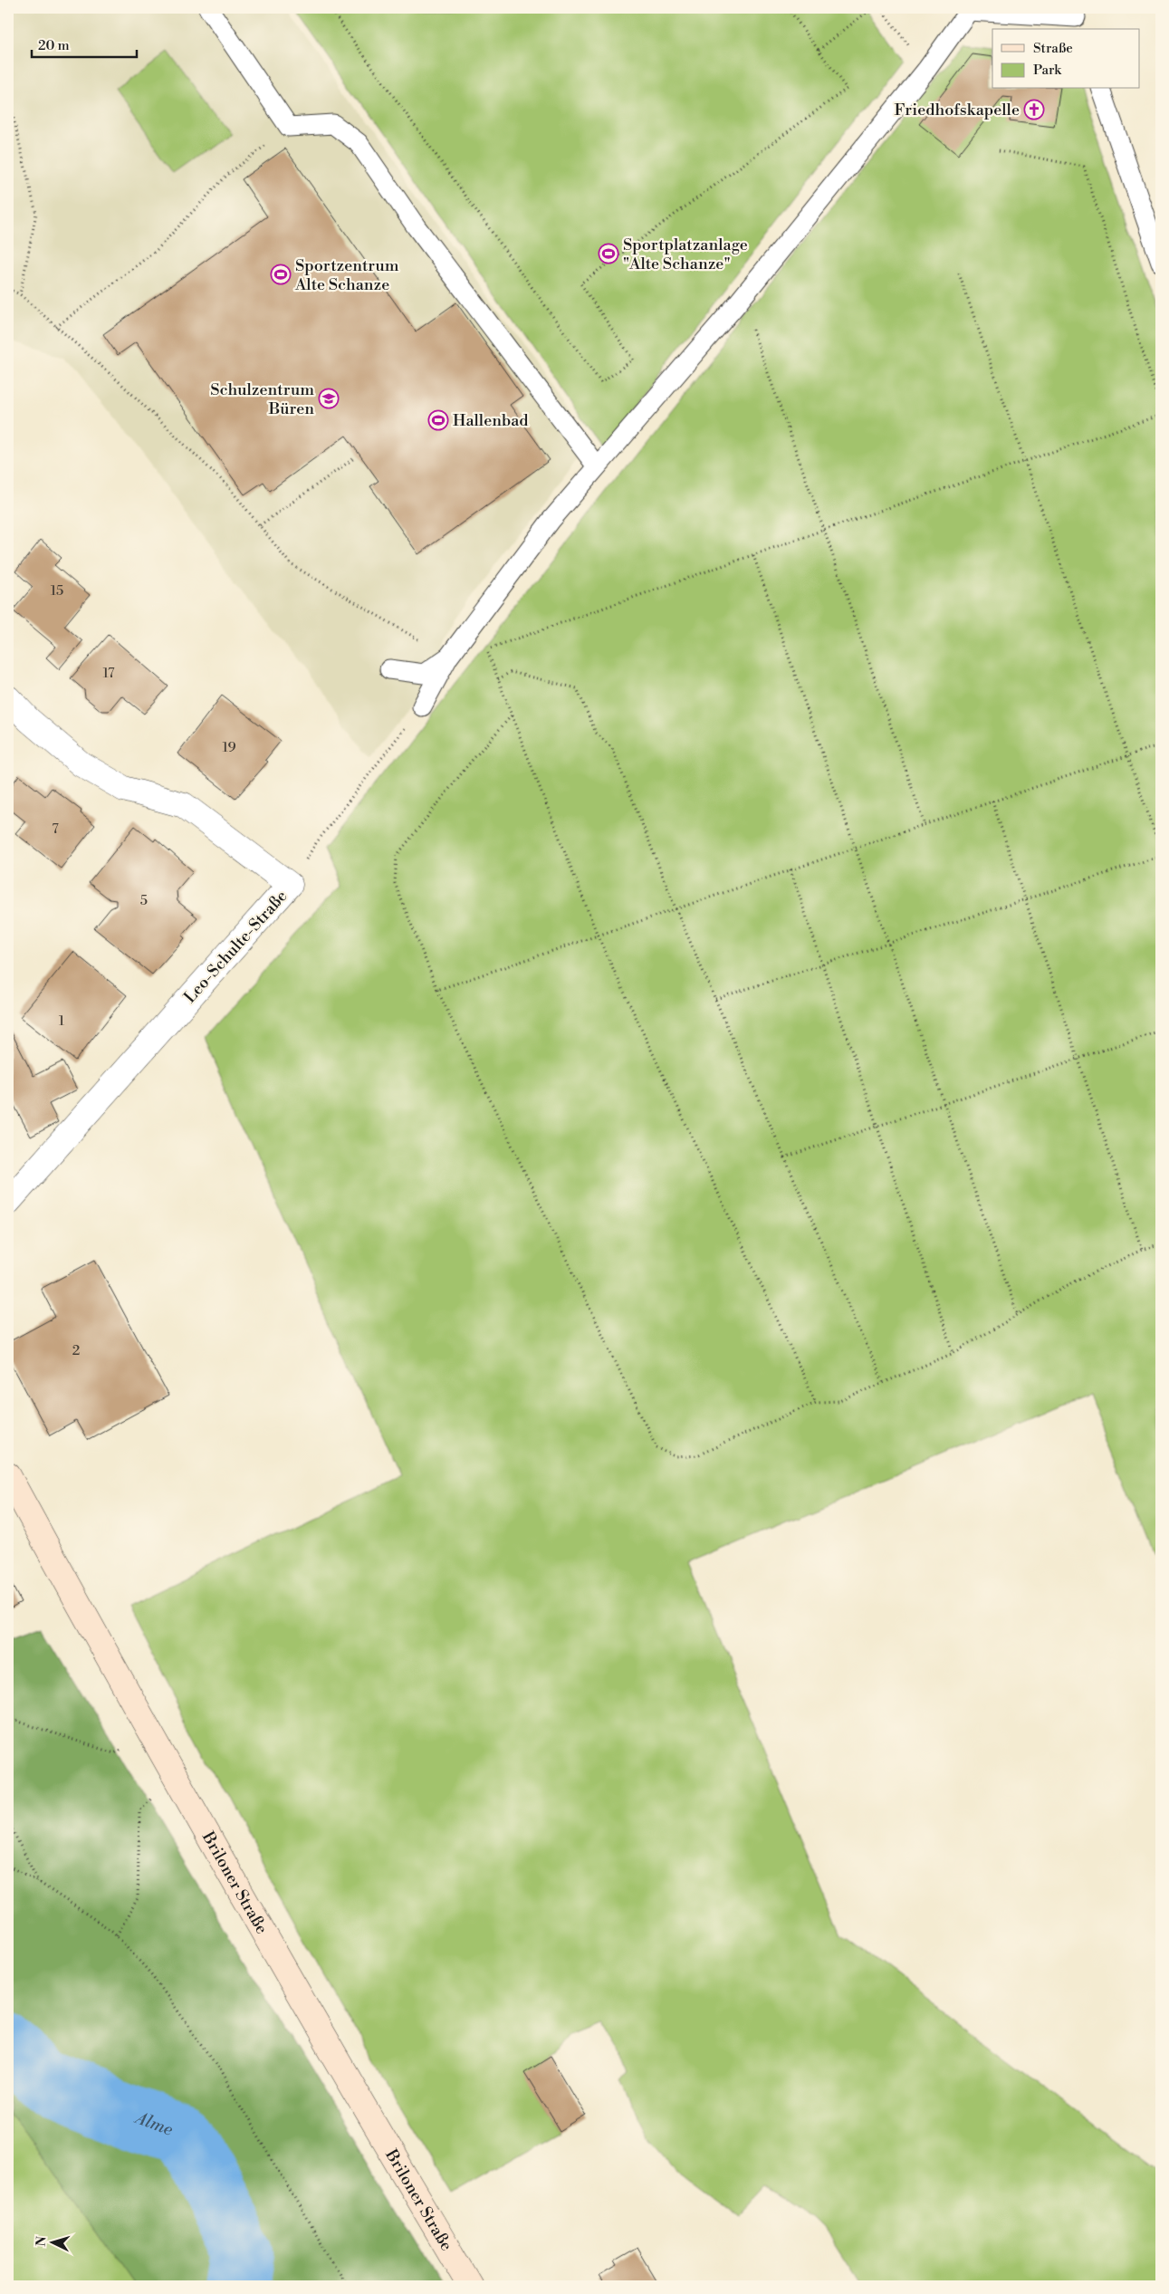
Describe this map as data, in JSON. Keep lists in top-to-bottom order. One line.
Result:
{"streets":{"main road":["Briloner Straße"],"street":["Leo-Schulte-Straße"]},"water":["Alme"],"places":{"church":["Friedhofskapelle"],"sports":["Sportplatzanlage \"Alte Schanze\"","Sportzentrum Alte Schanze","Hallenbad"],"school or university":["Schulzentrum Büren"]},"house_numbers":["15","17","19","7","5","1","2"],"legend":["Straße","Park"],"scale_bar":"20 m","north":"left"}
